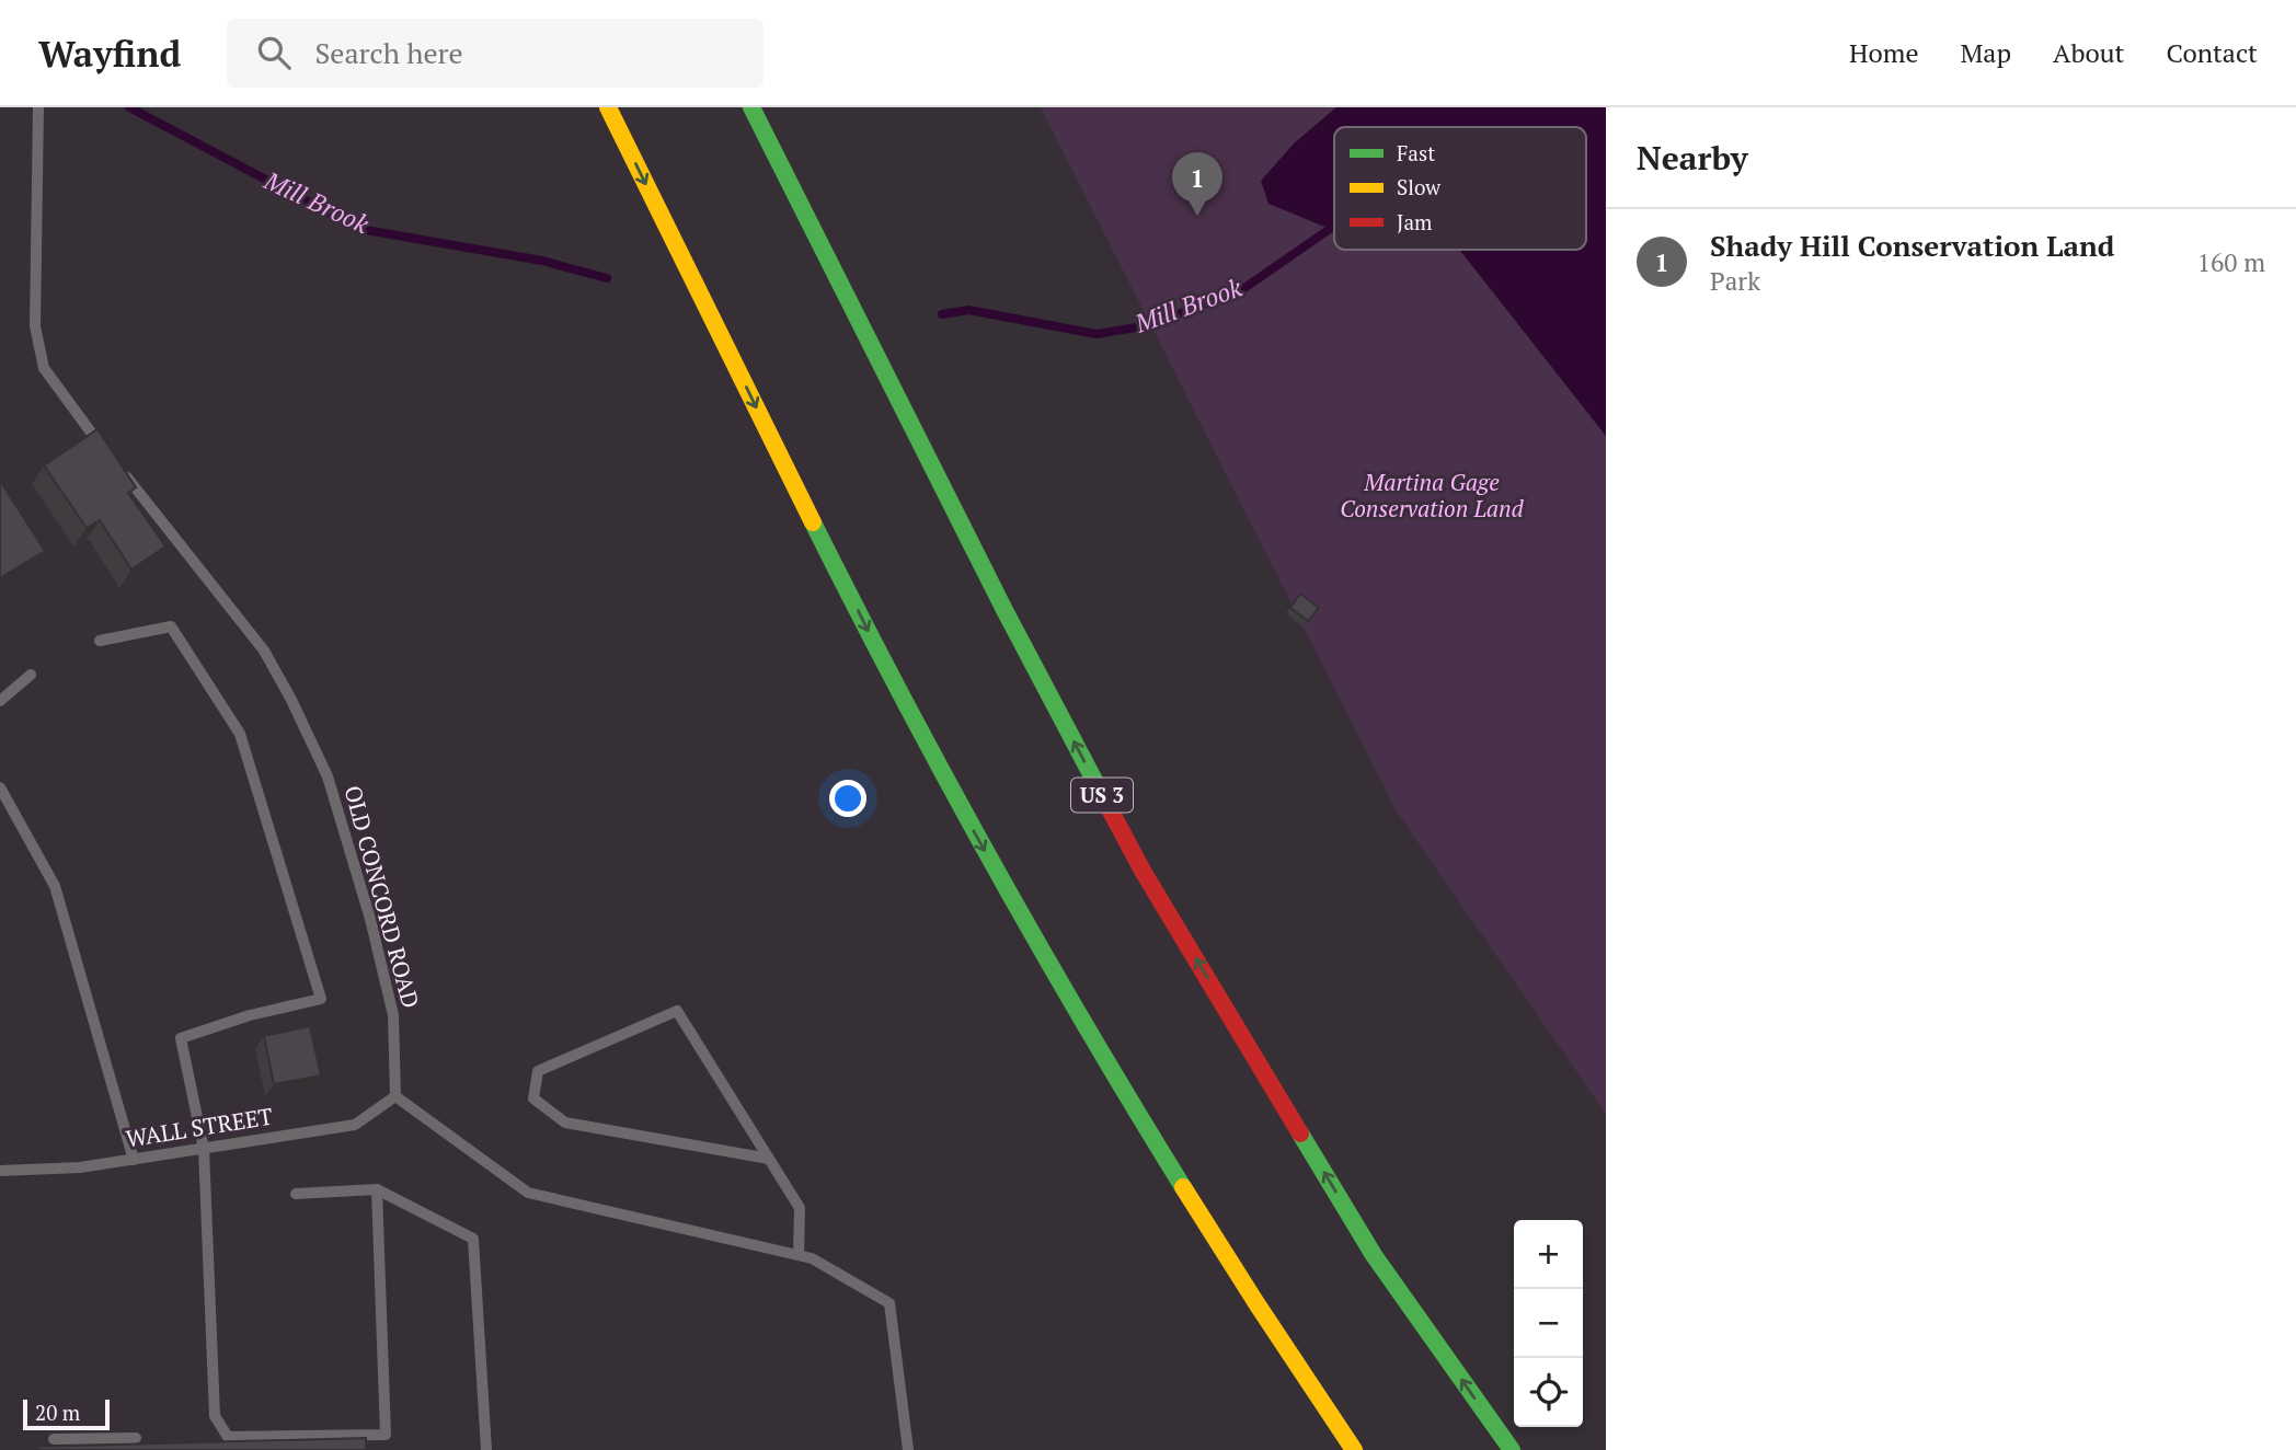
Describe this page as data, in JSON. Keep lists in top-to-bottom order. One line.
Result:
{"streets":{"highway":["US 3"],"lane":["OLD CONCORD ROAD","WALL STREET"]},"crossings":[["OLD CONCORD ROAD","WALL STREET"]],"water":["Mill Brook"],"parks":["Martina Gage Conservation Land"],"legend":["Fast","Slow","Jam"],"scale_bar":"20 m","page":{"header":"Wayfind","search":"Search here","nav":["Home","Map","About","Contact"],"heading":"Nearby","pins":"1","list":[{"mark":"1","name":"Shady Hill Conservation Land","note":"Park","value":"160 m"}],"map_buttons":["+","−"],"scale":"20 m"}}
